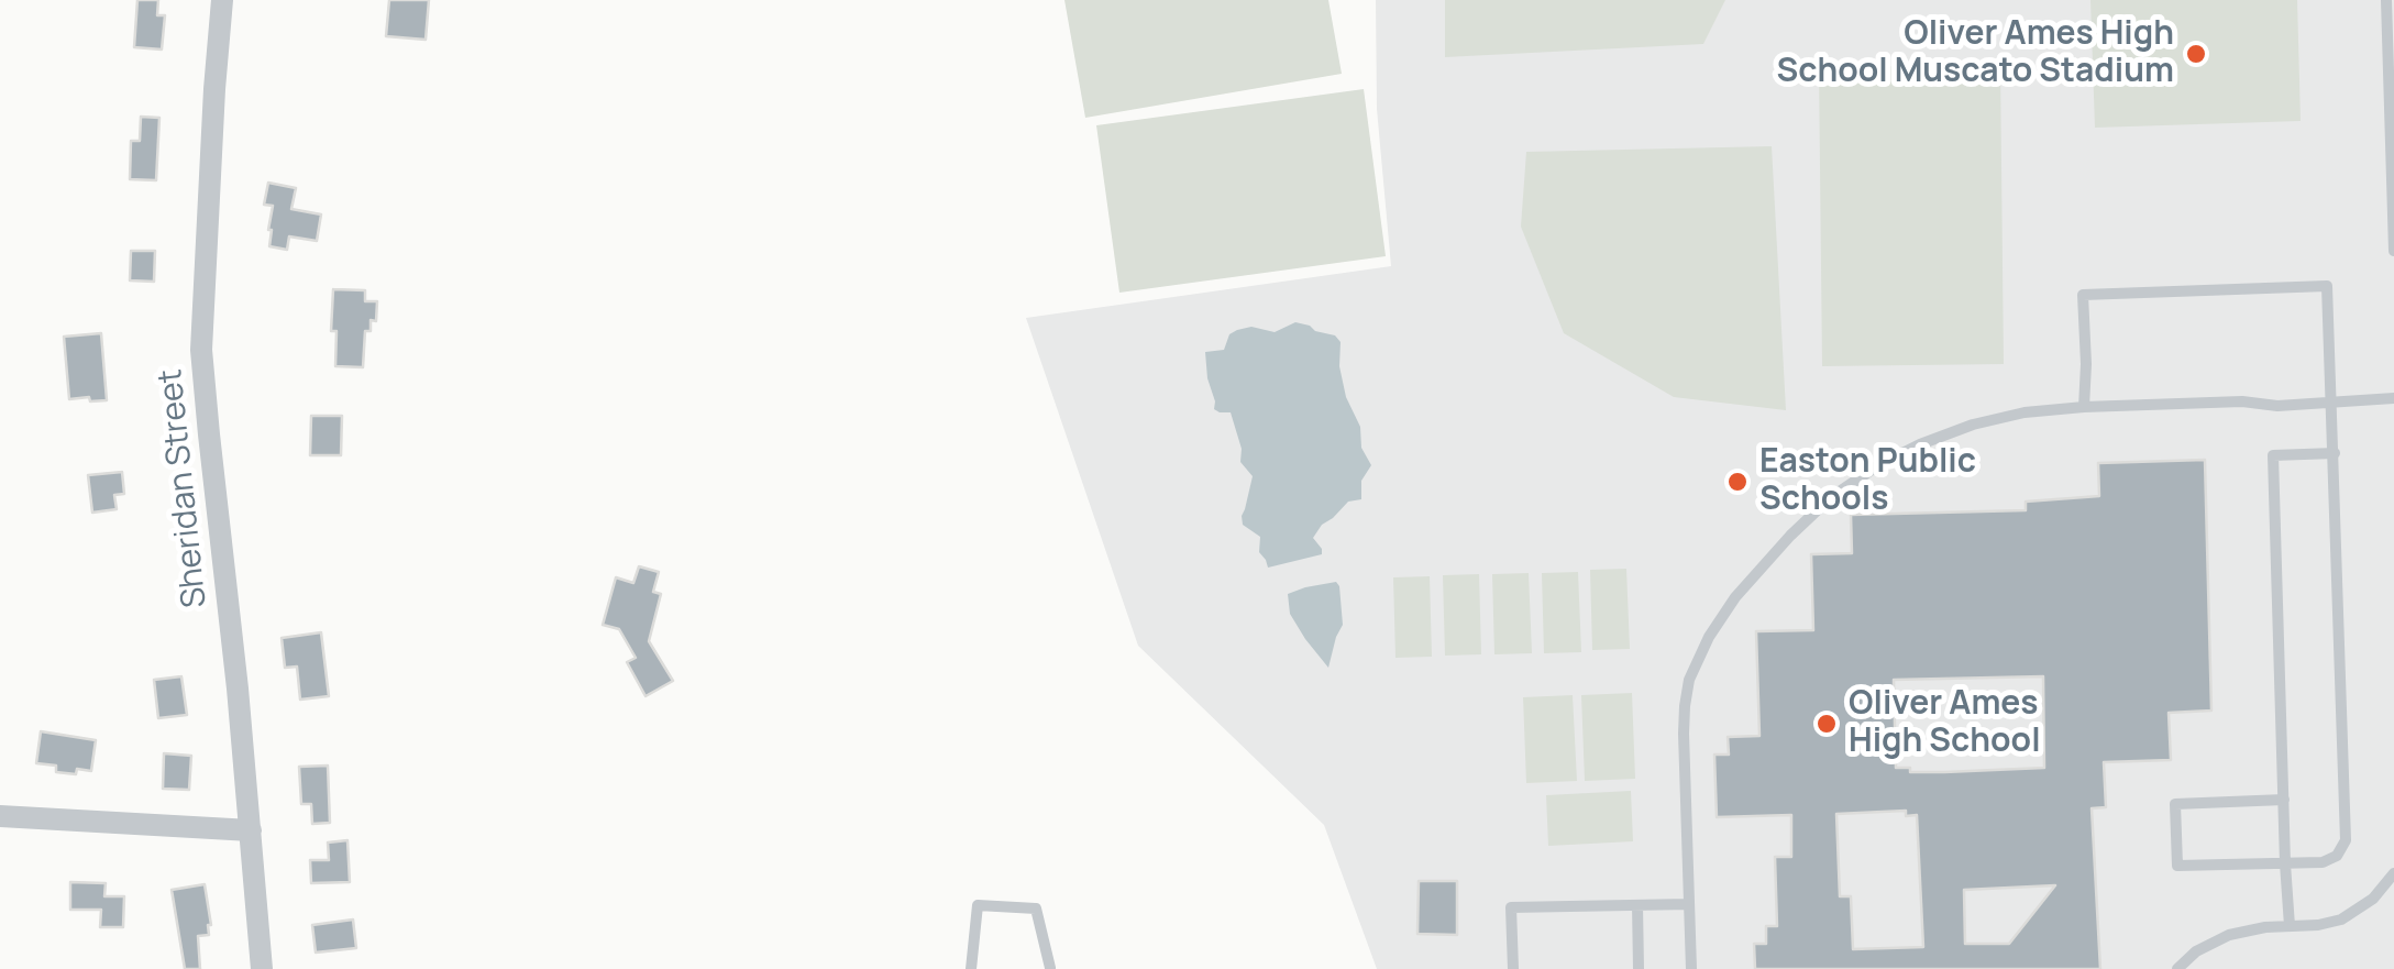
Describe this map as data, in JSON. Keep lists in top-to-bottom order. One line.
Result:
{"streets":{"street":["Sheridan Street"]},"places":["Oliver Ames High School Muscato Stadium","Easton Public Schools","Oliver Ames High School"]}
